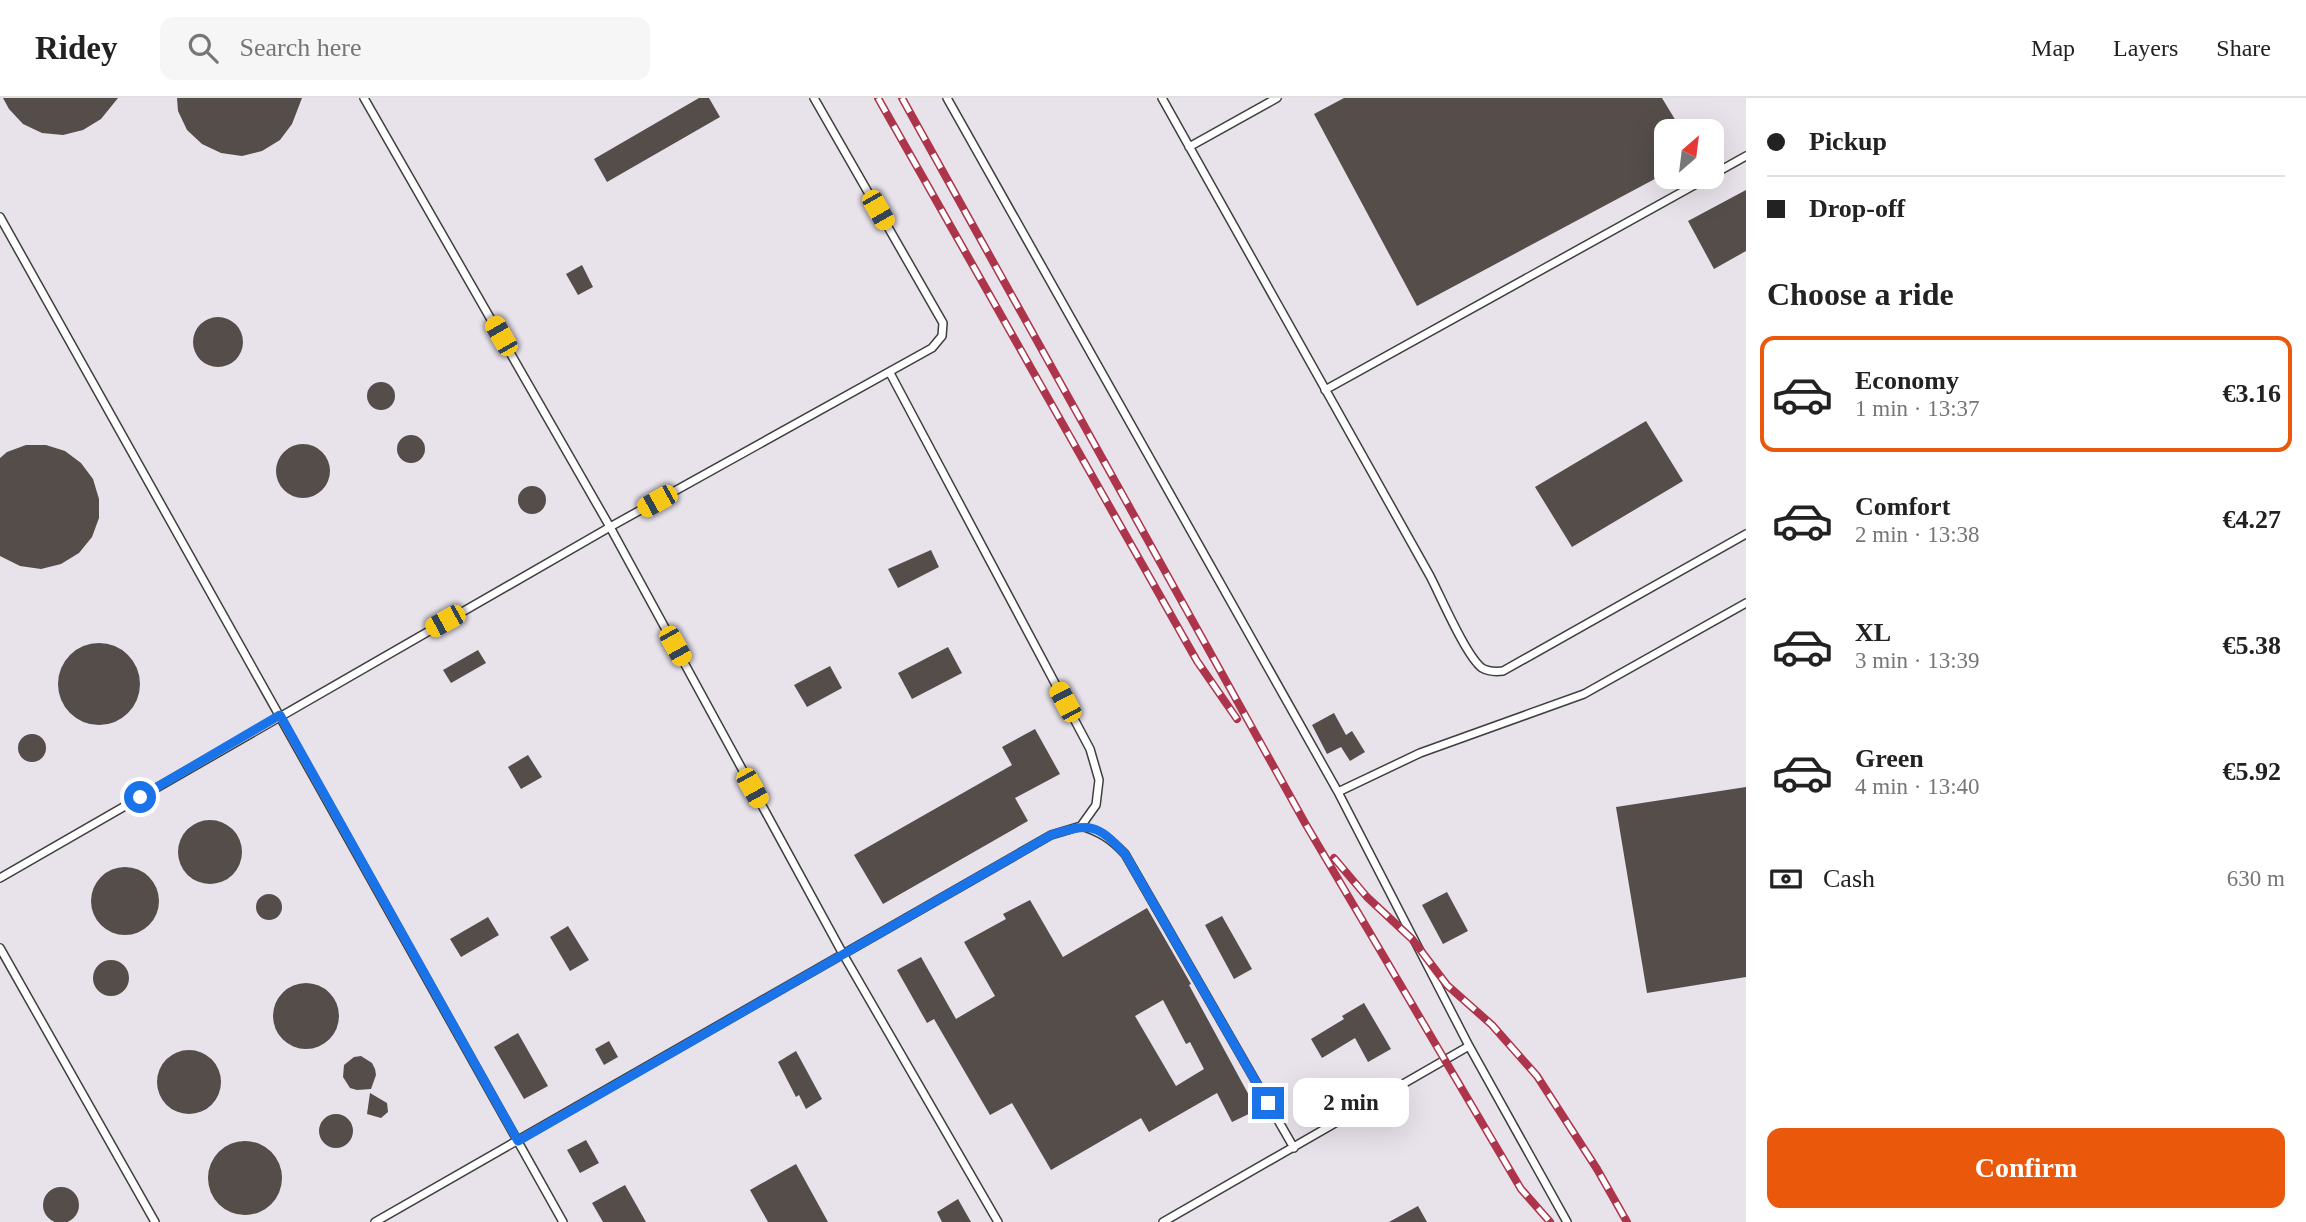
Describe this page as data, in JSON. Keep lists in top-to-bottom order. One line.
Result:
{"north":"top right","page":{"header":"Ridey","search":"Search here","nav":["Map","Layers","Share"],"banner":["Pickup","Drop-off"],"heading":"Choose a ride","list":[{"name":"Economy","note":"1 min · 13:37","value":"€3.16"},{"name":"Comfort","note":"2 min · 13:38","value":"€4.27"},{"name":"XL","note":"3 min · 13:39","value":"€5.38"},{"name":"Green","note":"4 min · 13:40","value":"€5.92"}],"pay":["Cash","630 m"],"bubble":"2 min","buttons":"Confirm"}}
